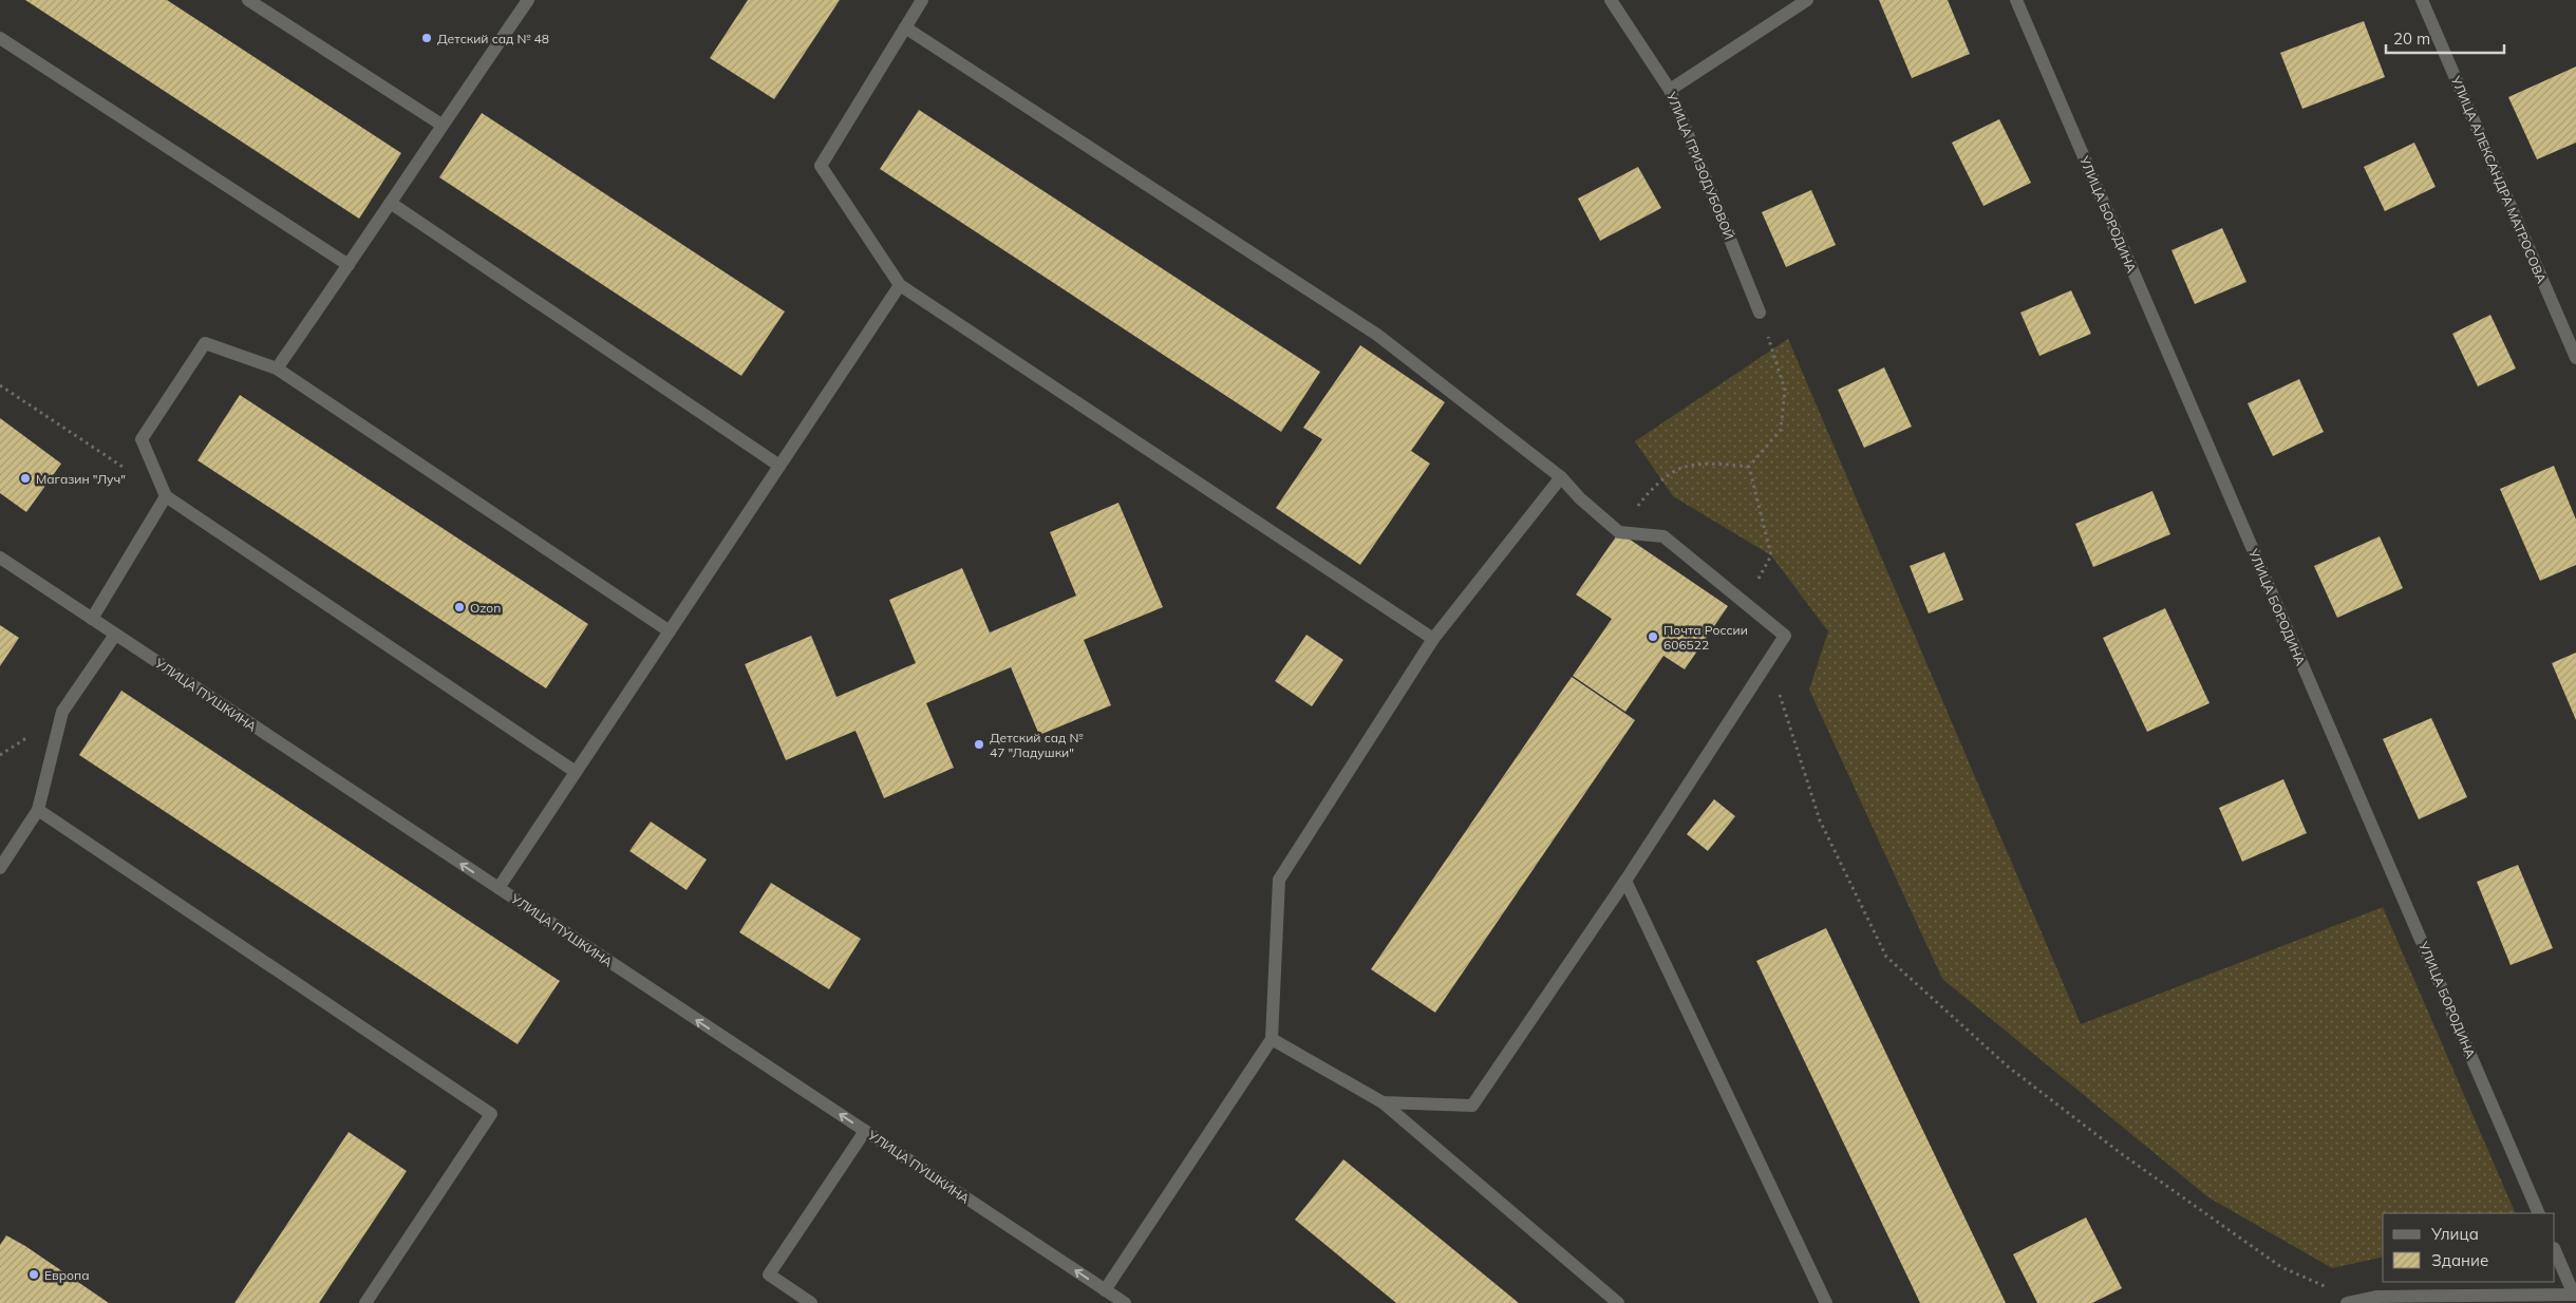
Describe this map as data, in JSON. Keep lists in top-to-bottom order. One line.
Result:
{"streets":{"street":["УЛИЦА ГРИЗОДУБОВОЙ","УЛИЦА АЛЕКСАНДРА МАТРОСОВА","УЛИЦА БОРОДИНА","УЛИЦА ПУШКИНА"]},"one_way":["УЛИЦА ПУШКИНА"],"places":["Детский сад № 48","Магазин \"Луч\"","Ozon","Почта России 606522","Детский сад № 47 \"Ладушки\"","Европа"],"legend":["Улица","Здание"],"scale_bar":"20 m"}
